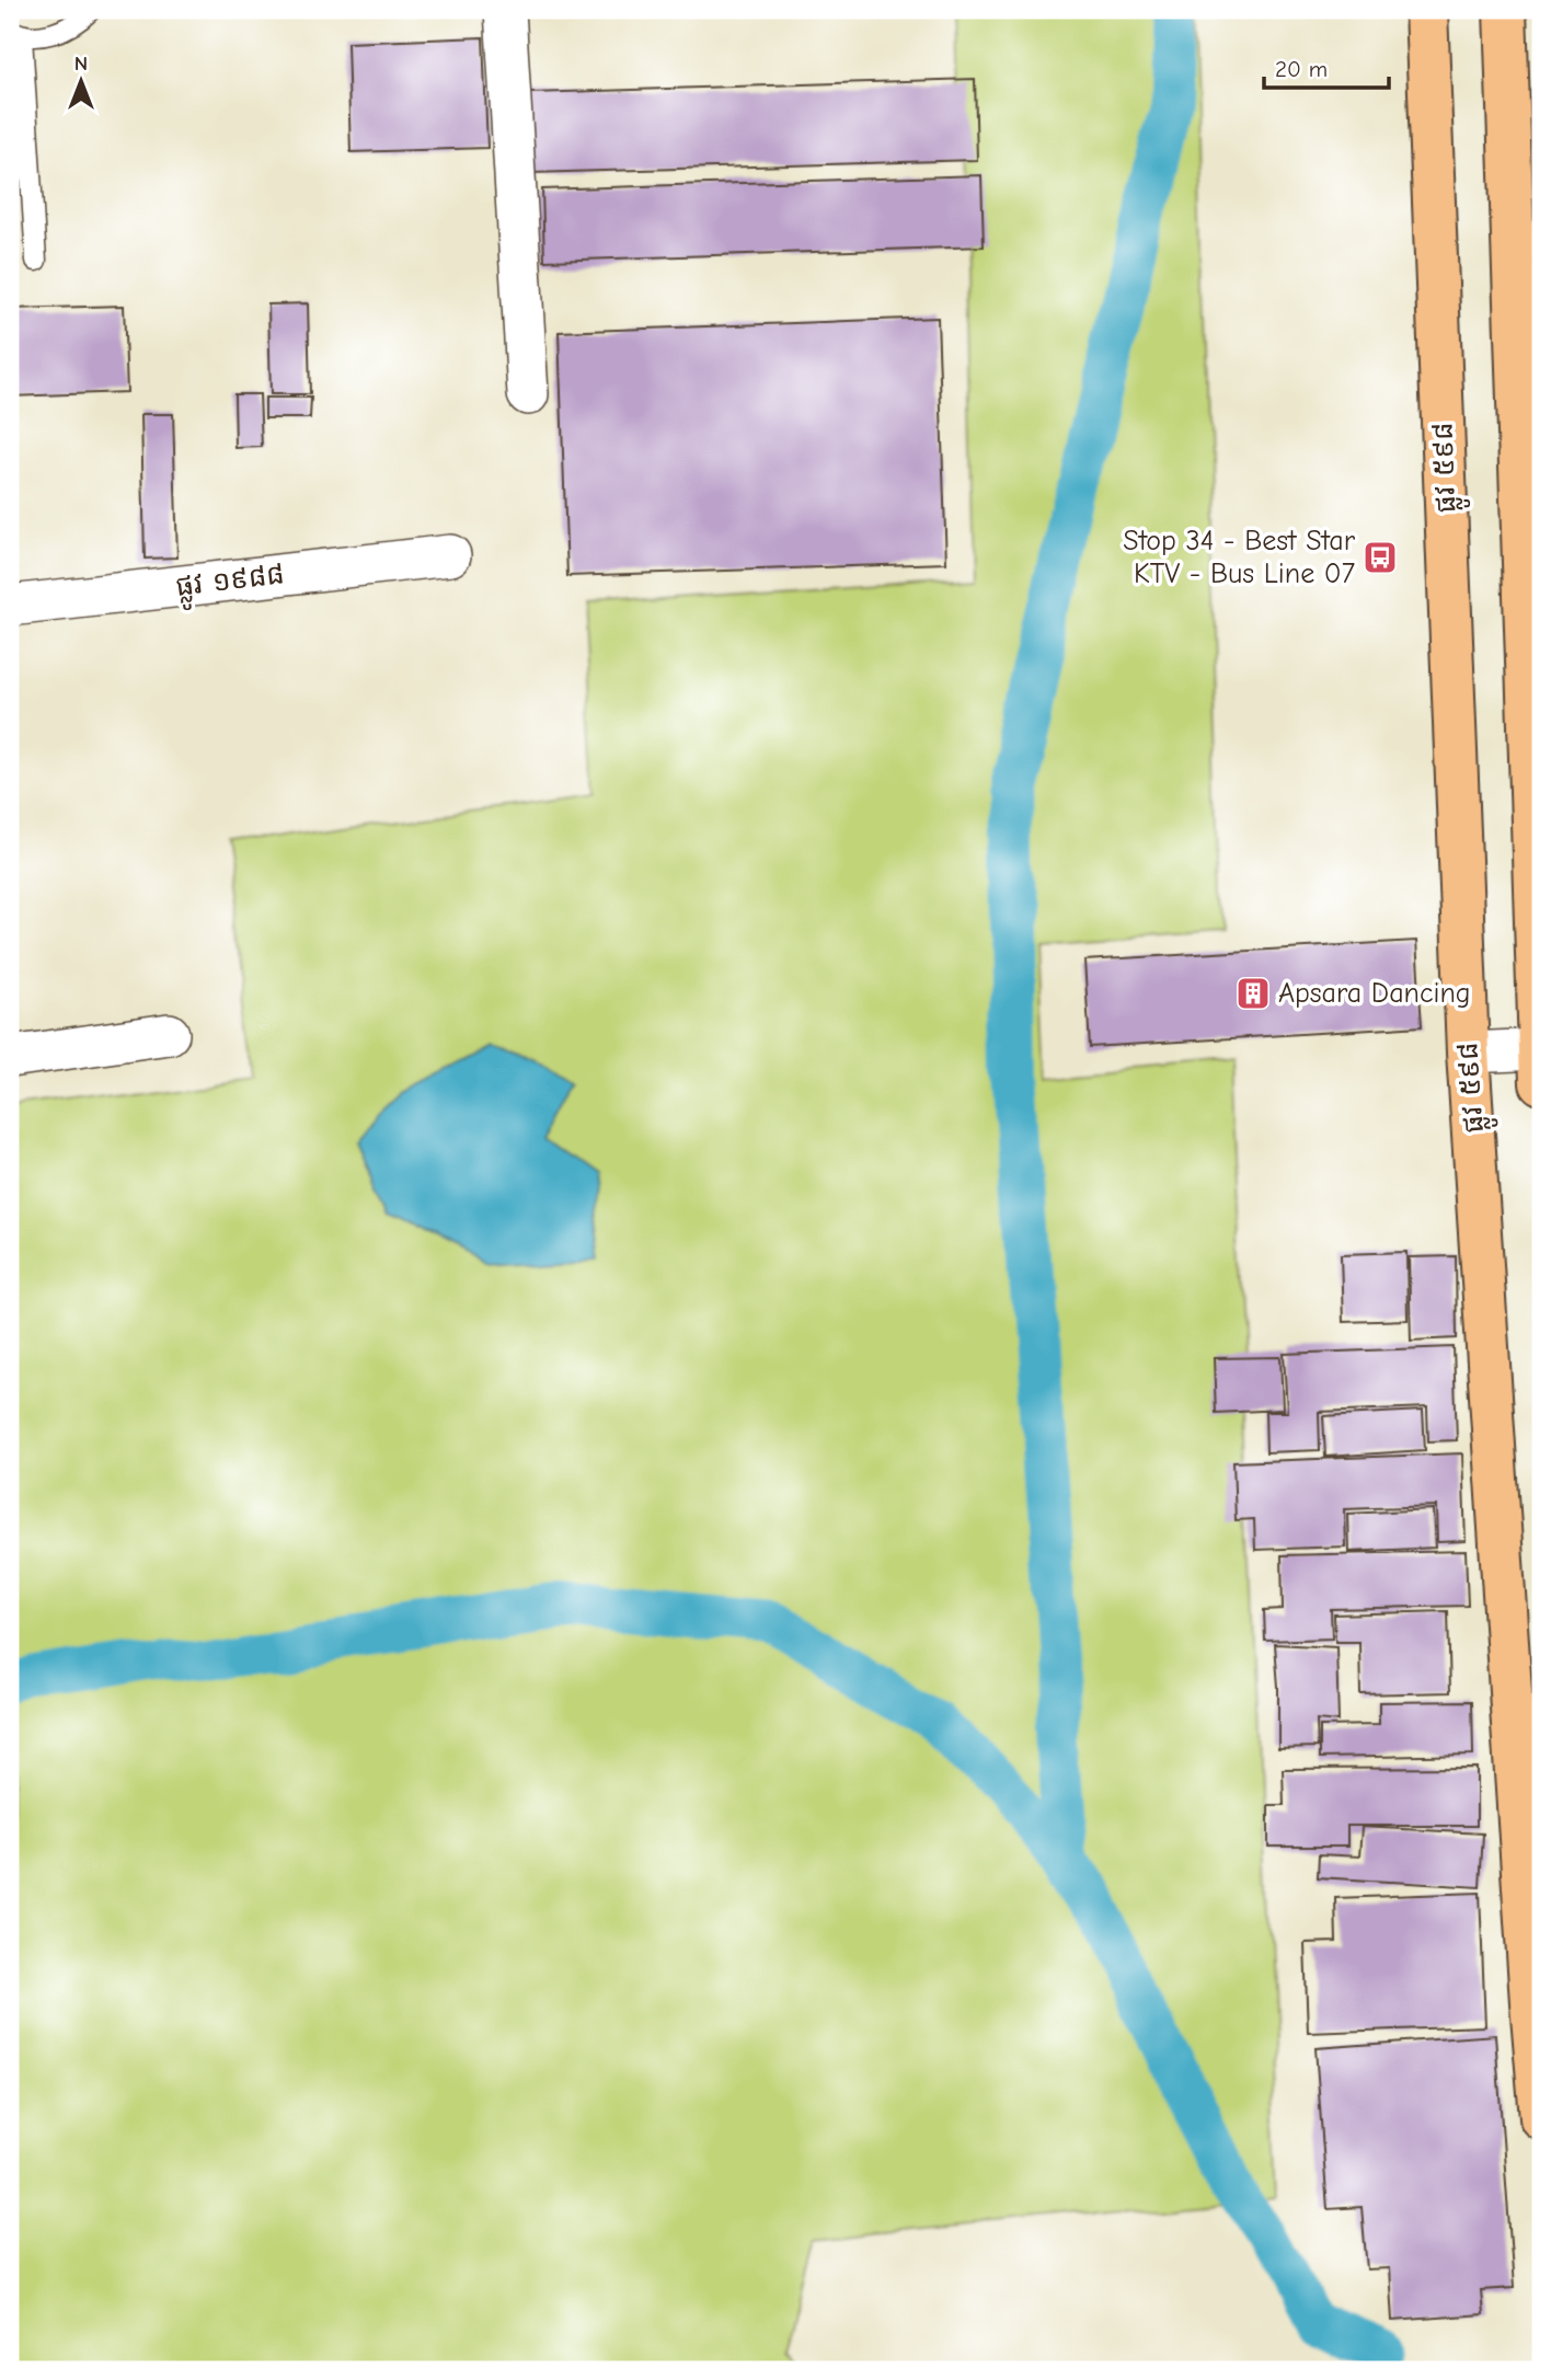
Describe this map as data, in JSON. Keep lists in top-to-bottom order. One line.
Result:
{"streets":{"main road":["ផ្លូវ ៥៩៨"],"street":["ផ្លូវ ១៩៨៨"]},"places":{"bus stop":["Stop 34 - Best Star KTV - Bus Line 07"],"building":["Apsara Dancing"]},"scale_bar":"20 m","north":"top"}
